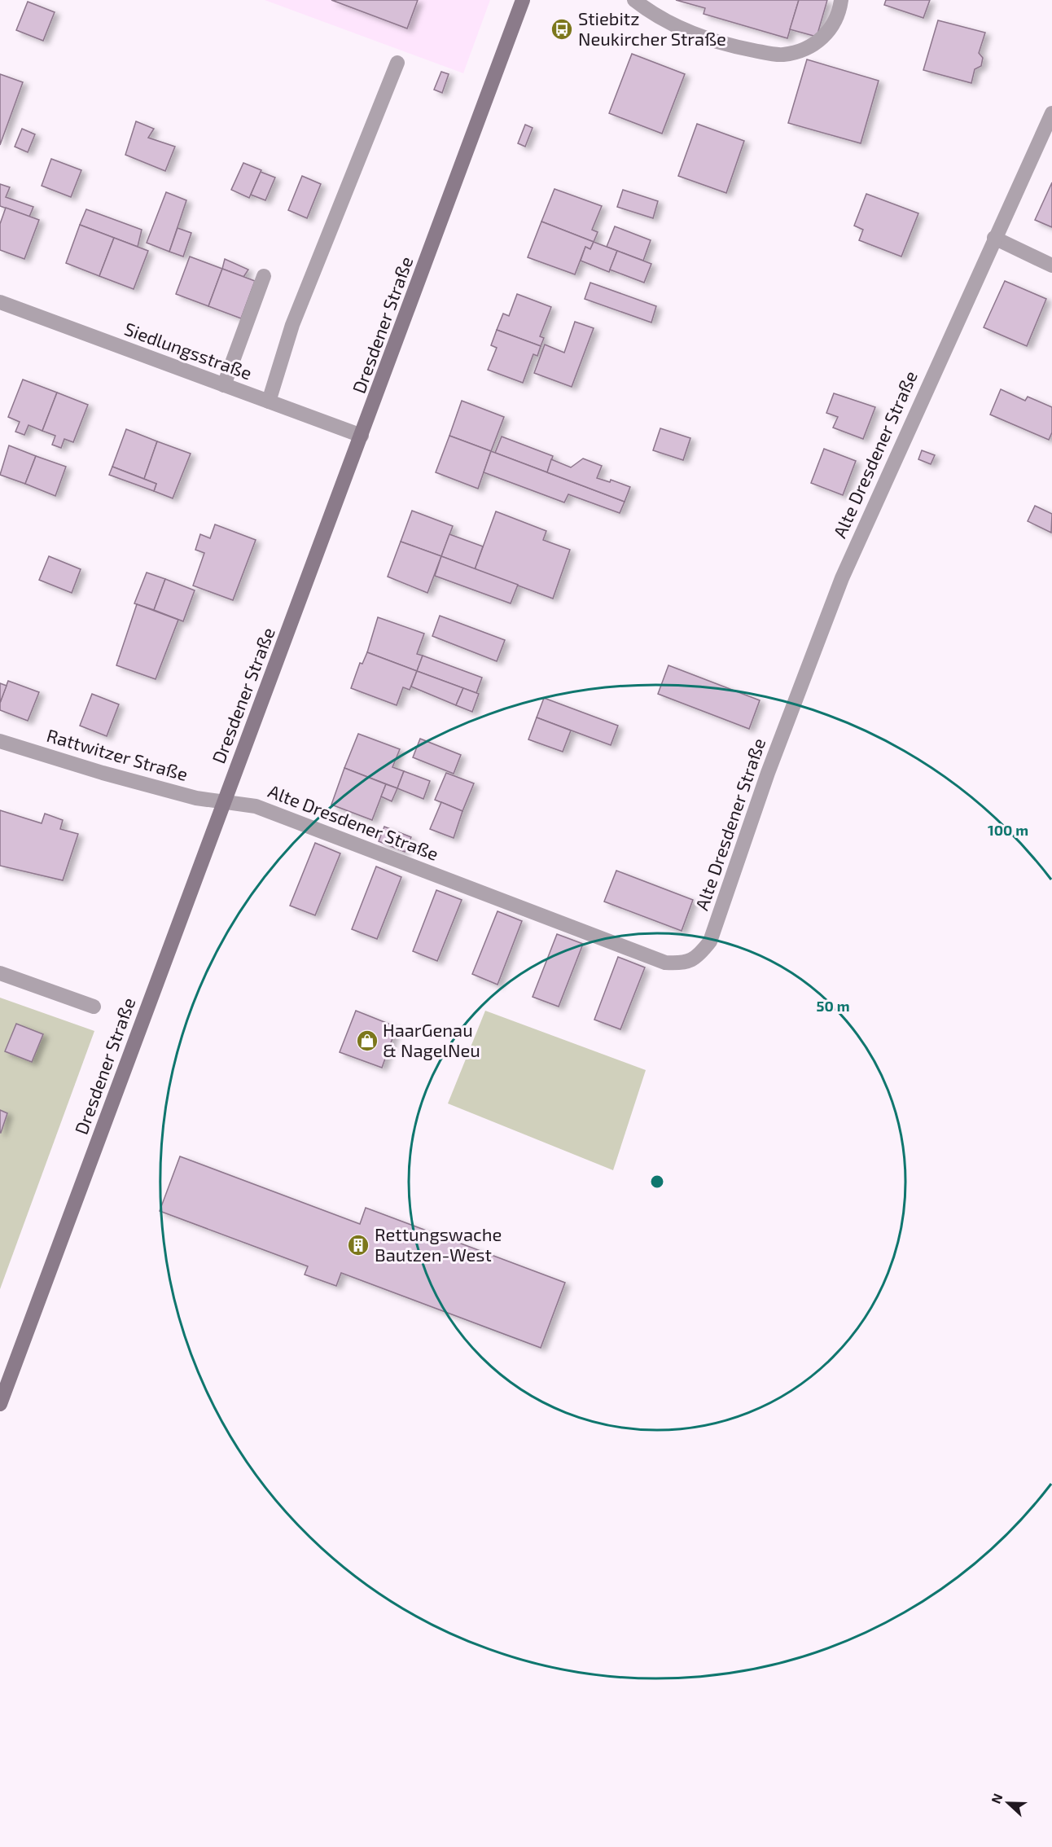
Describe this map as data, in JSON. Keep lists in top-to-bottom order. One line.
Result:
{"streets":{"main road":["Dresdener Straße"],"street":["Siedlungsstraße","Alte Dresdener Straße","Rattwitzer Straße"]},"crossings":[["Dresdener Straße","Siedlungsstraße"],["Dresdener Straße","Alte Dresdener Straße"],["Dresdener Straße","Rattwitzer Straße"],["Alte Dresdener Straße","Rattwitzer Straße"]],"places":{"bus stop":["Stiebitz Neukircher Straße"],"shop":["HaarGenau & NagelNeu"],"building":["Rettungswache Bautzen-West"]},"north":"left","rings":["100 m","50 m"]}
